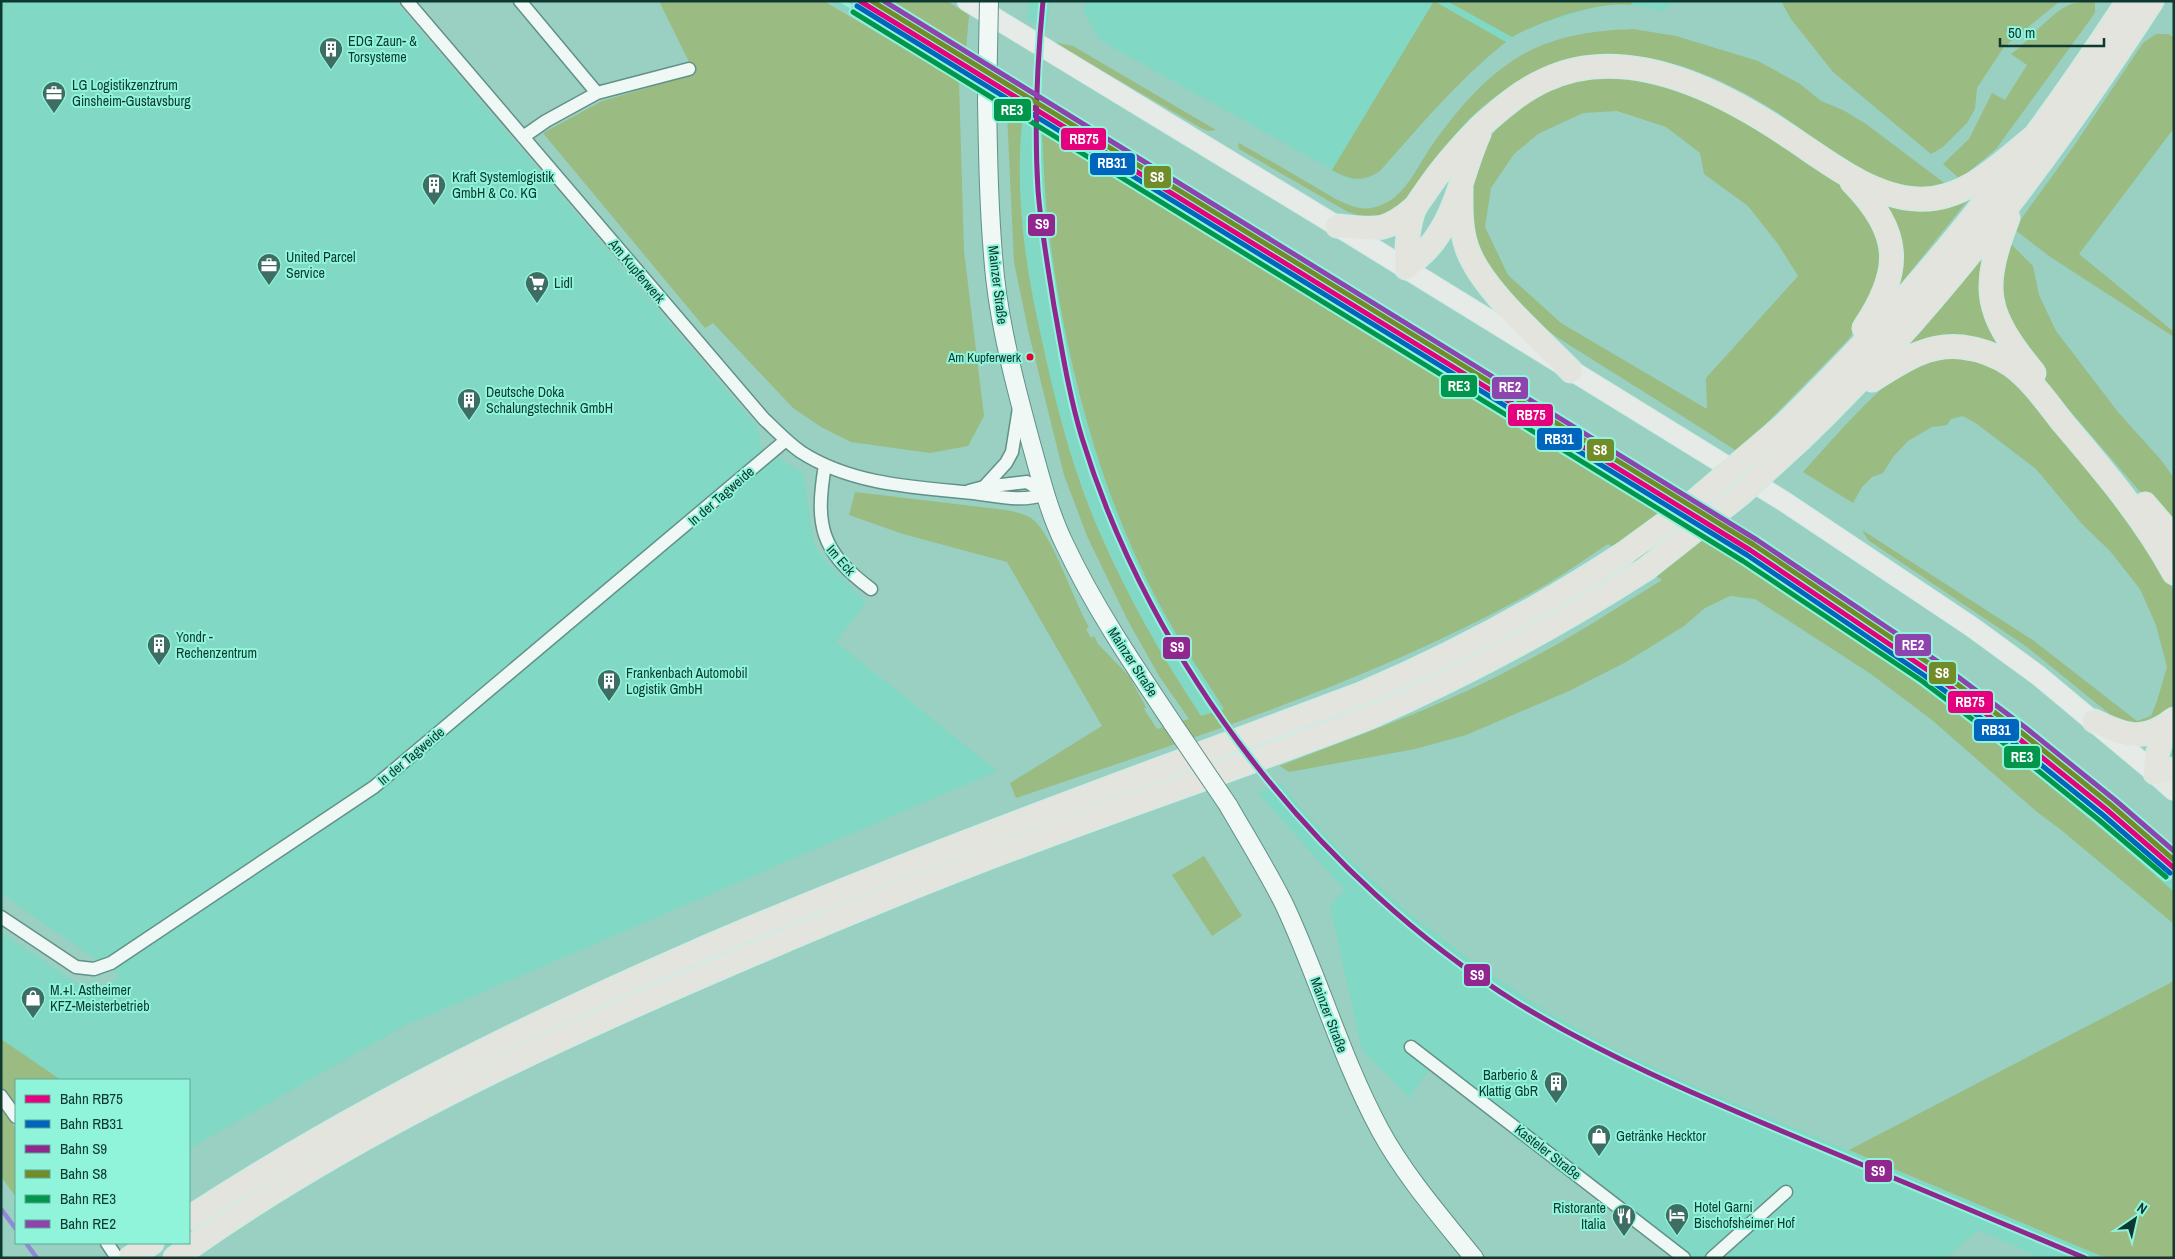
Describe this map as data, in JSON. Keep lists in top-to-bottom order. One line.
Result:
{"streets":{"main road":["Mainzer Straße"],"street":["Am Kupferwerk","In der Tagweide","Im Eck","Kasteler Straße"]},"crossings":[["Am Kupferwerk","Mainzer Straße"],["Am Kupferwerk","In der Tagweide"],["Am Kupferwerk","Im Eck"]],"places":{"building":["EDG Zaun- & Torsysteme","Kraft Systemlogistik GmbH & Co. KG","Deutsche Doka Schalungstechnik GmbH","Yondr - Rechenzentrum","Frankenbach Automobil Logistik GmbH","Barberio & Klattig GbR"],"office":["LG Logistikzenztrum Ginsheim-Gustavsburg","United Parcel Service"],"supermarket":["Lidl"],"other":["Am Kupferwerk"],"shop":["M.+I. Astheimer KFZ-Meisterbetrieb","Getränke Hecktor"],"hotel":["Hotel Garni Bischofsheimer Hof"],"restaurant":["Ristorante Italia"]},"lines":["rail line RB75","rail line S9","rail line S8","rail line RE2","rail line RB31","rail line RE3"],"legend":["Bahn RB75","Bahn RB31","Bahn S9","Bahn S8","Bahn RE3","Bahn RE2"],"scale_bar":"50 m","north":"top right"}
